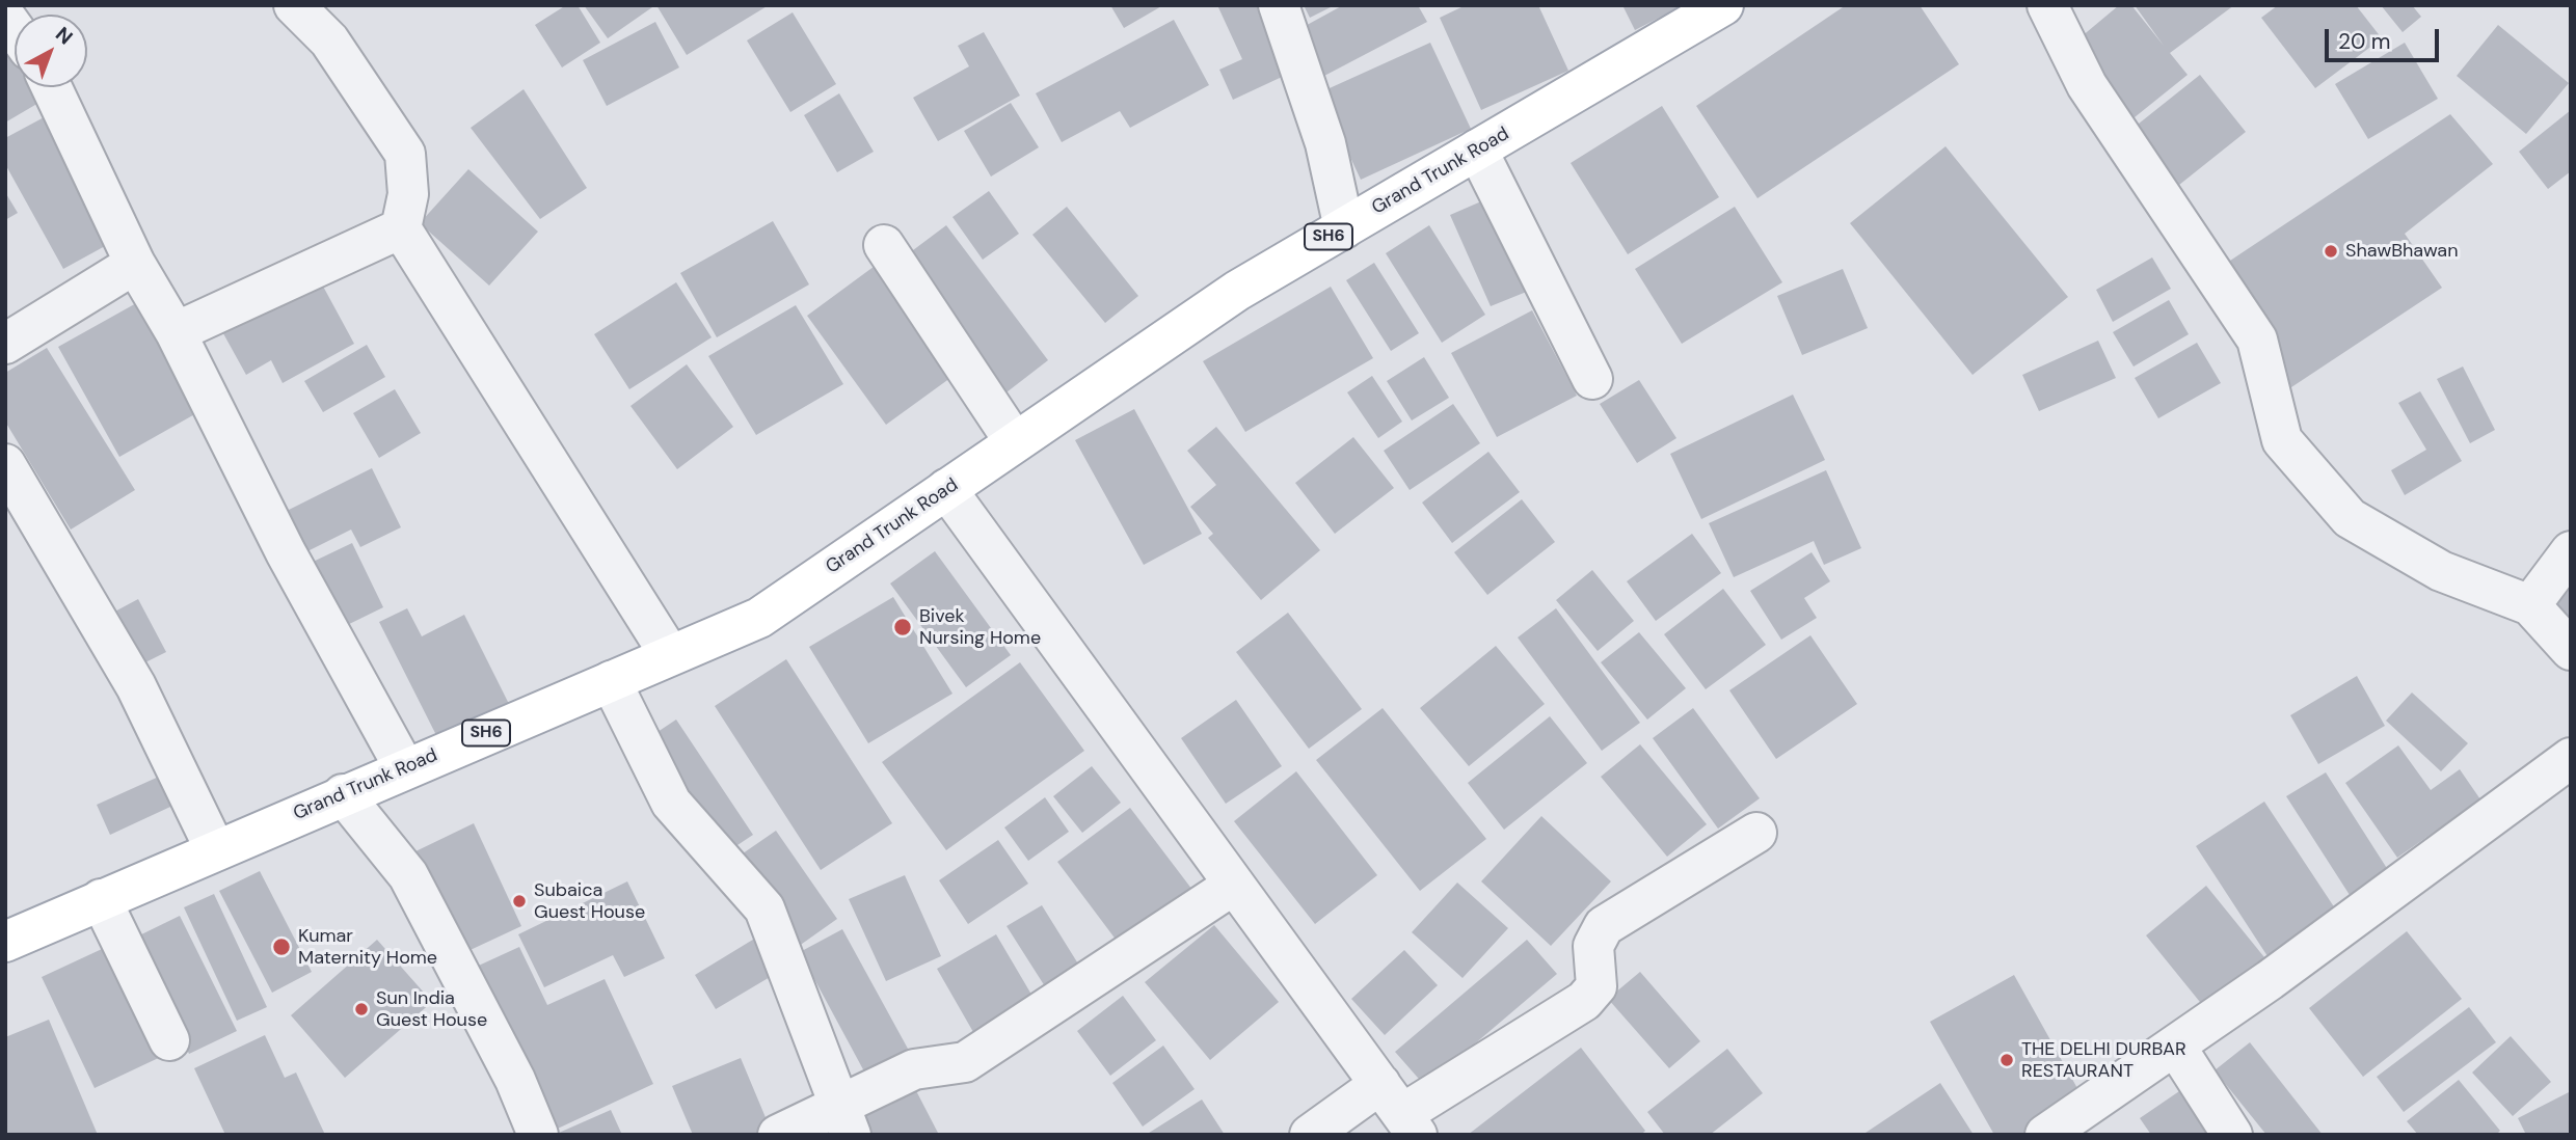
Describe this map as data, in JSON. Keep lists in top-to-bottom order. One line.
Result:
{"streets":{"main road":["Grand Trunk Road","SH6"]},"places":["ShawBhawan","Bivek Nursing Home","Subaica Guest House","Kumar Maternity Home","Sun India Guest House","THE DELHI DURBAR RESTAURANT"],"scale_bar":"20 m","north":"top right"}
